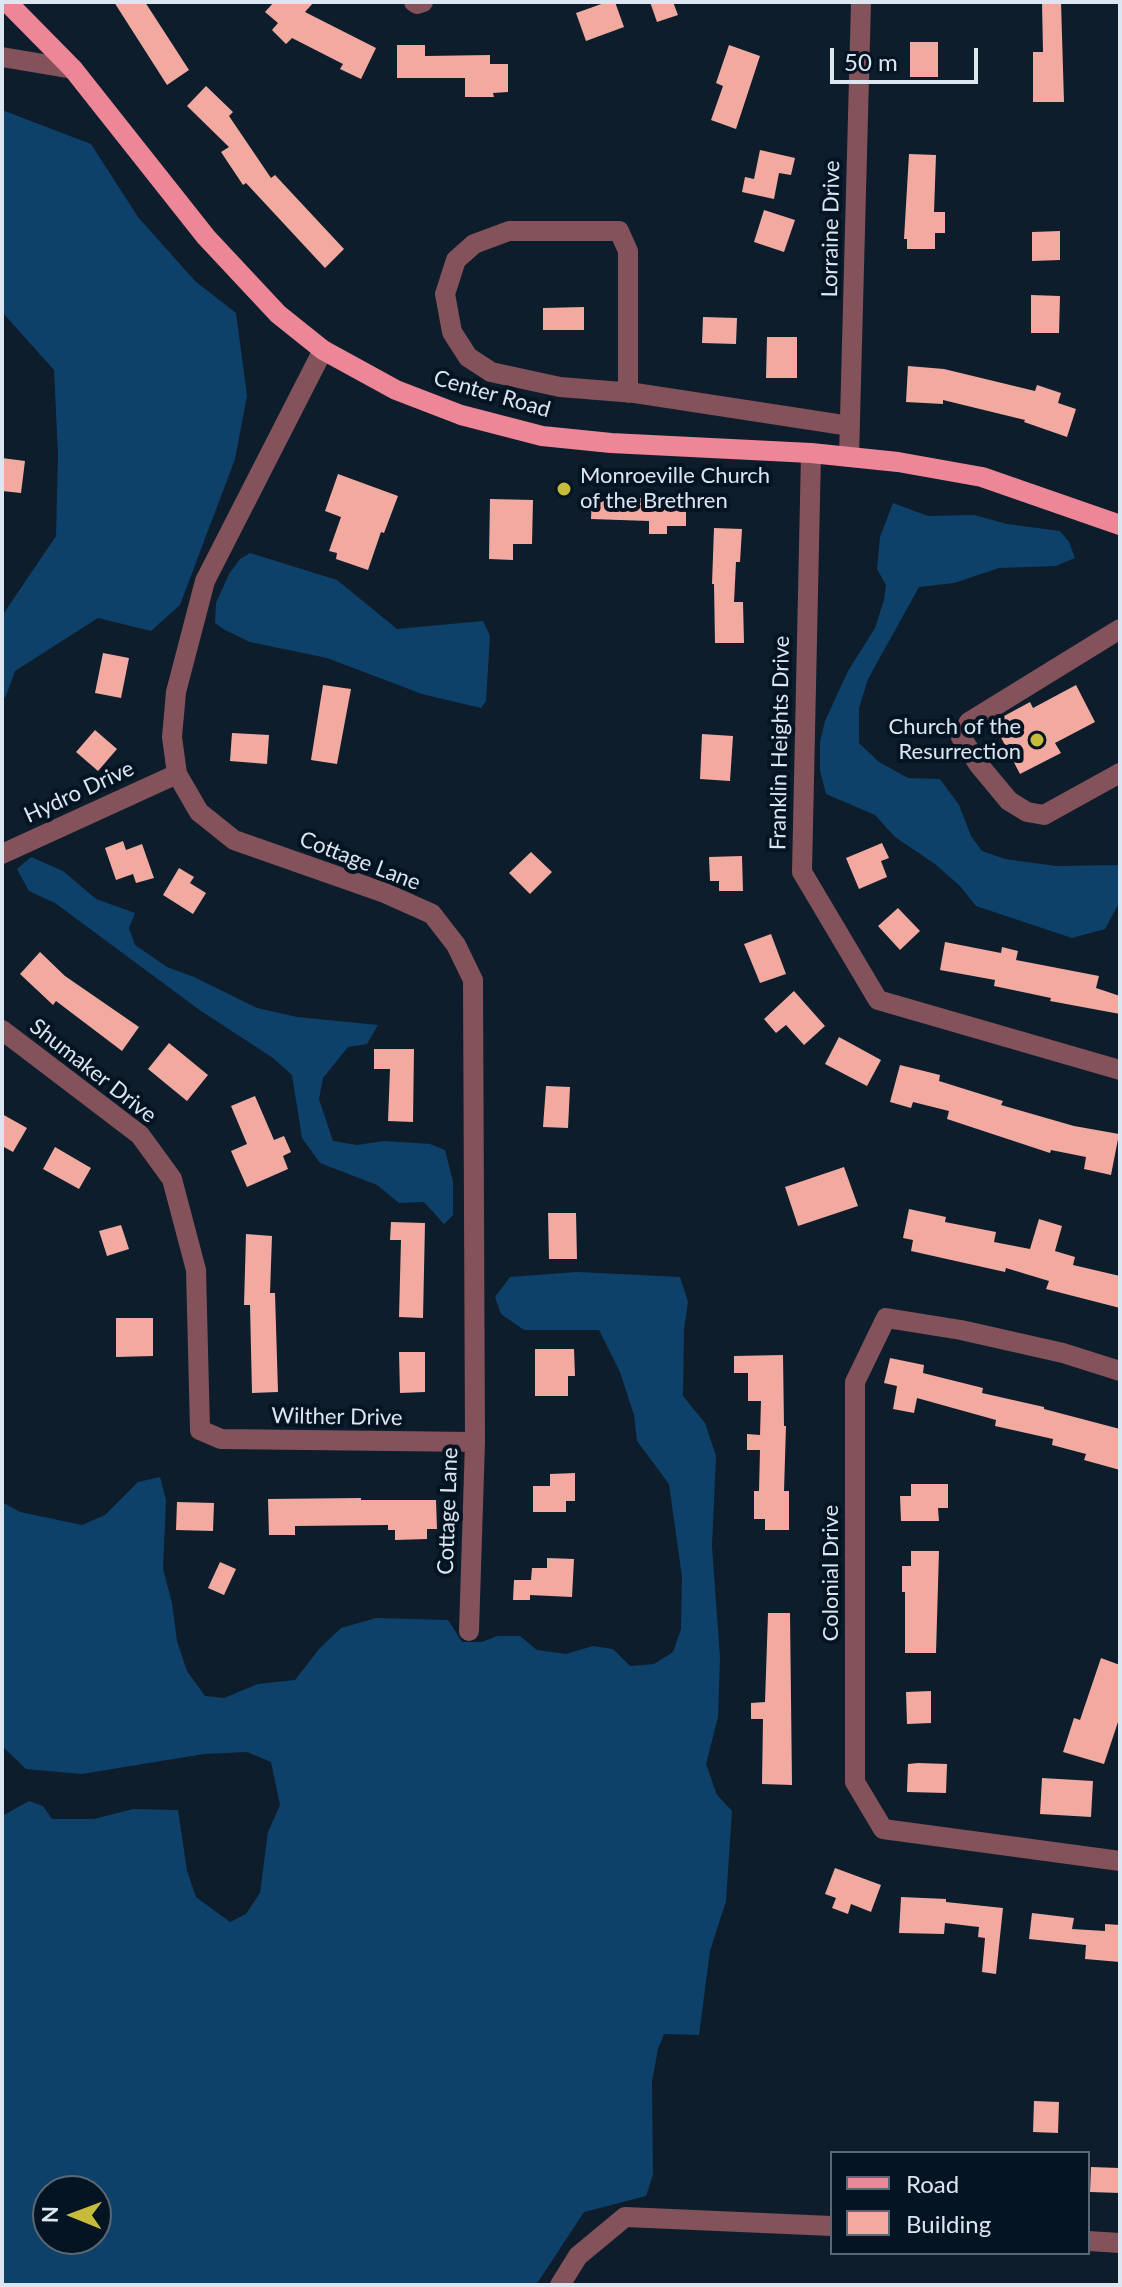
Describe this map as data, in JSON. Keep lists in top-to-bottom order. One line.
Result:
{"streets":{"main road":["Center Road"],"street":["Lorraine Drive","Franklin Heights Drive","Hydro Drive","Cottage Lane","Shumaker Drive","Wilther Drive","Colonial Drive"]},"crossings":[["Lorraine Drive","Center Road"],["Center Road","Franklin Heights Drive"],["Center Road","Cottage Lane"],["Hydro Drive","Cottage Lane"],["Cottage Lane","Wilther Drive"],["Shumaker Drive","Wilther Drive"]],"places":["Monroeville Church of the Brethren","Church of the Resurrection"],"legend":["Road","Building"],"scale_bar":"50 m","north":"left"}
